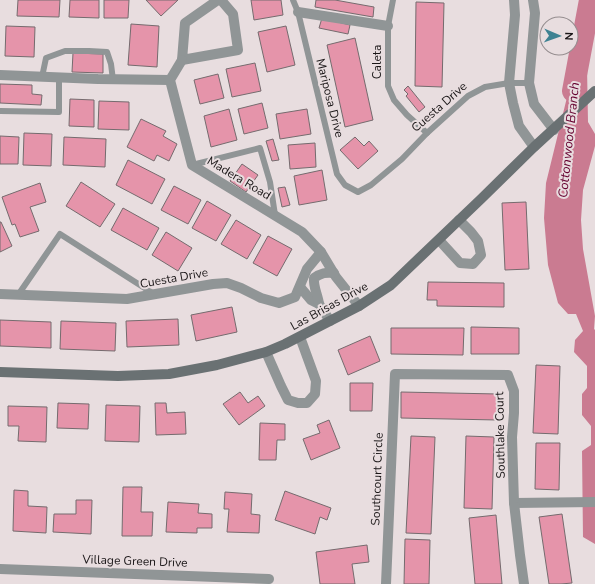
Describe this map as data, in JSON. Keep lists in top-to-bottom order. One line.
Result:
{"streets":{"street":["Cuesta Drive","Madera Road","Las Brisas Drive","Southlake Court","Southcourt Circle","Village Green Drive"],"lane":["Caleta","Mariposa Drive"]},"crossings":[["Caleta","Cuesta Drive"],["Mariposa Drive","Cuesta Drive"],["Cuesta Drive","Madera Road"],["Madera Road","Las Brisas Drive"],["Southlake Court","Southcourt Circle"]],"water":["Cottonwood Branch"],"north":"right"}
